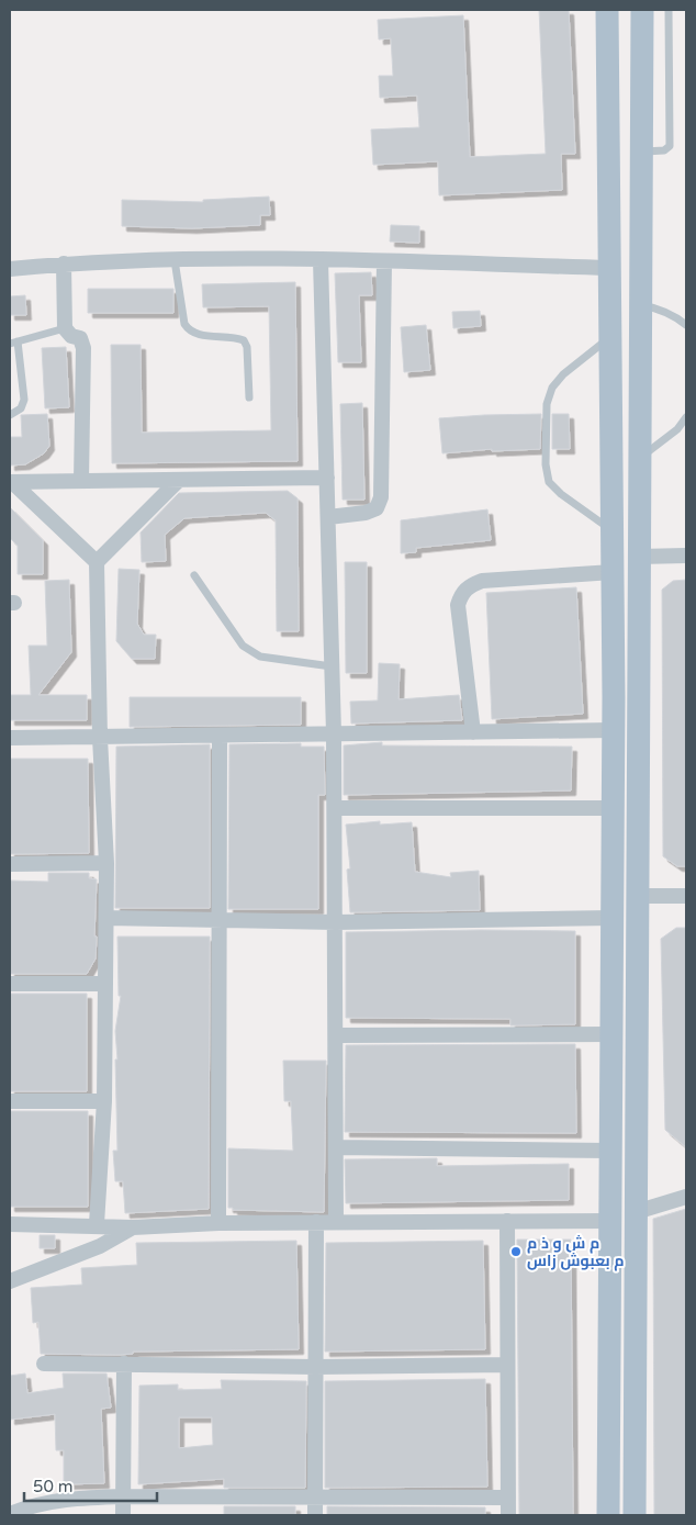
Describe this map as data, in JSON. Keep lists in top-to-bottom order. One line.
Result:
{"places":["م ش و ذ م م بعبوش زاس"],"scale_bar":"50 m"}
